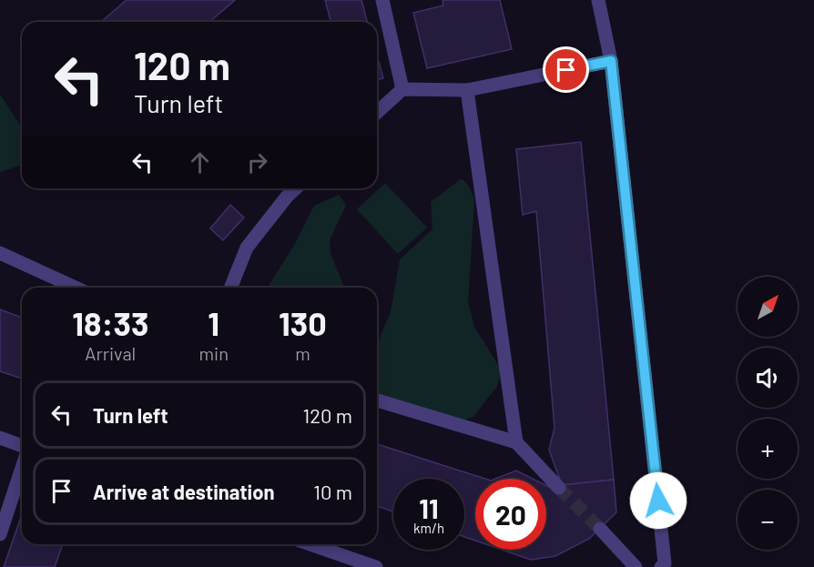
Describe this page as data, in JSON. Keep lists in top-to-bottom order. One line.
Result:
{"north":"top right","page":{"turn":["120 m","Turn left"],"map_buttons":["+","−"],"eta":["18:33","Arrival","1","min","130","m"],"list":[{"name":"Turn left","value":"120 m"},{"name":"Arrive at destination","value":"10 m"}],"speed":"11 km/h","limit":"20"}}
